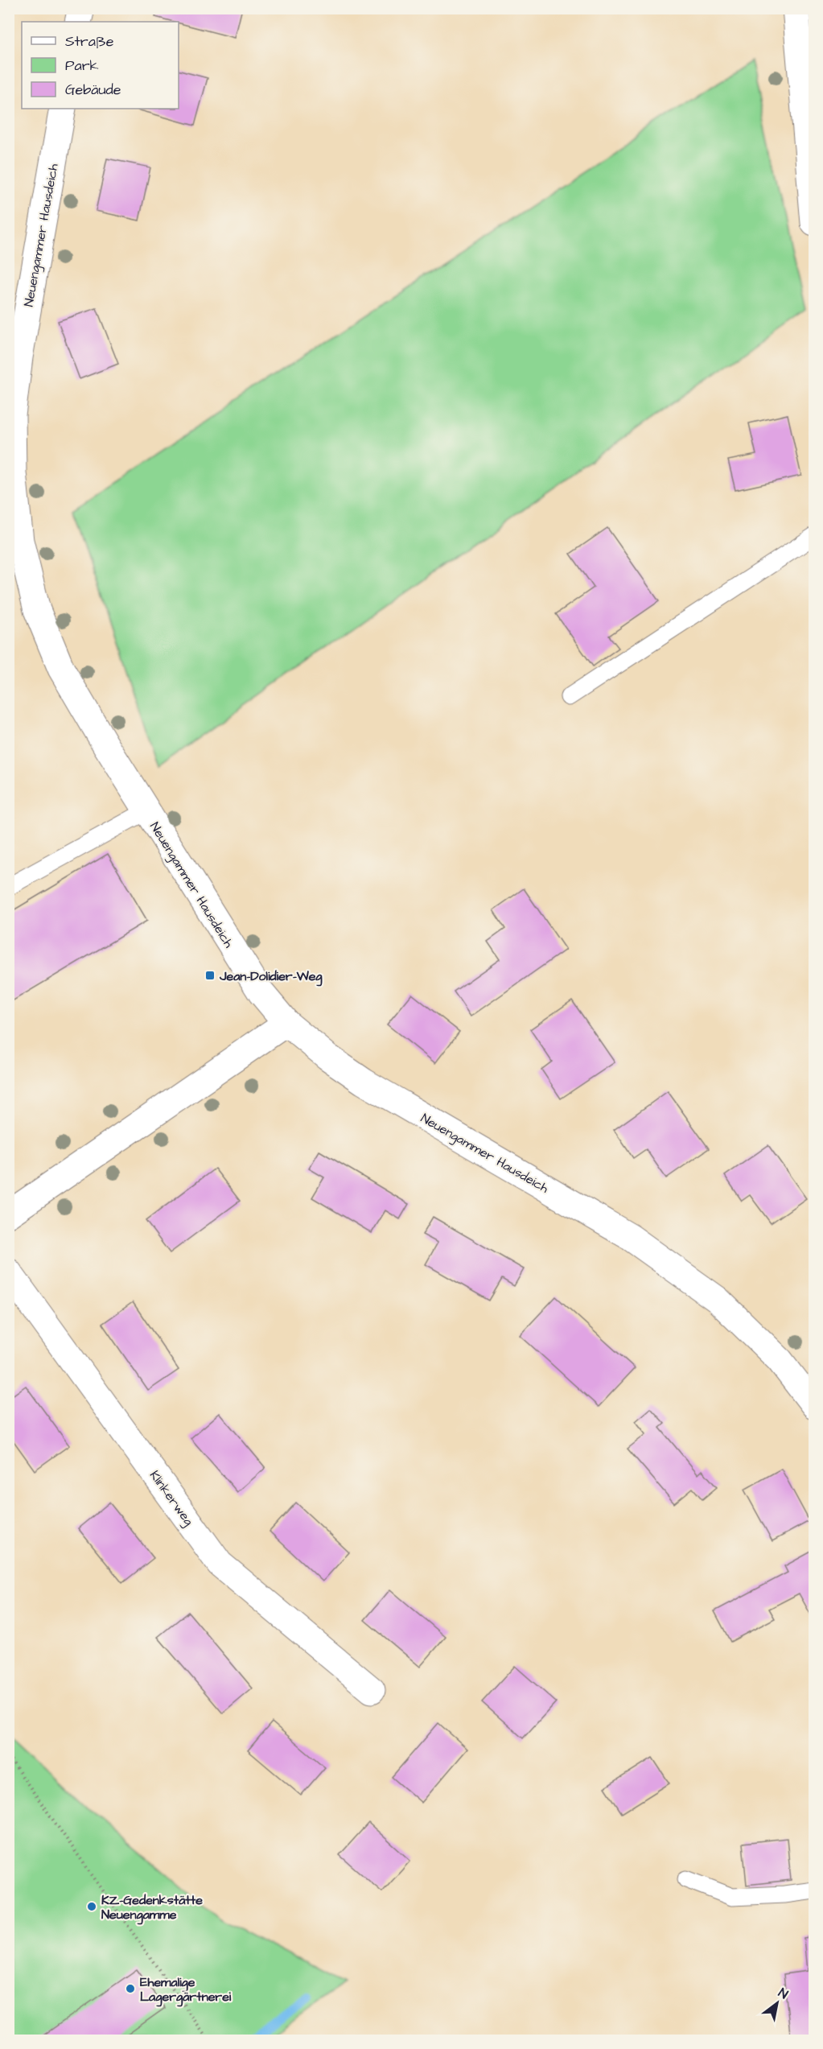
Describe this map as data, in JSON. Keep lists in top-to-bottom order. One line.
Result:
{"streets":{"street":["Neuengammer Hausdeich","Klinkerweg"]},"places":{"transit":["Jean-Dolidier-Weg"],"other":["KZ-Gedenkstätte Neuengamme","Ehemalige Lagergärtnerei"]},"legend":["Straße","Park","Gebäude"],"north":"top right"}
